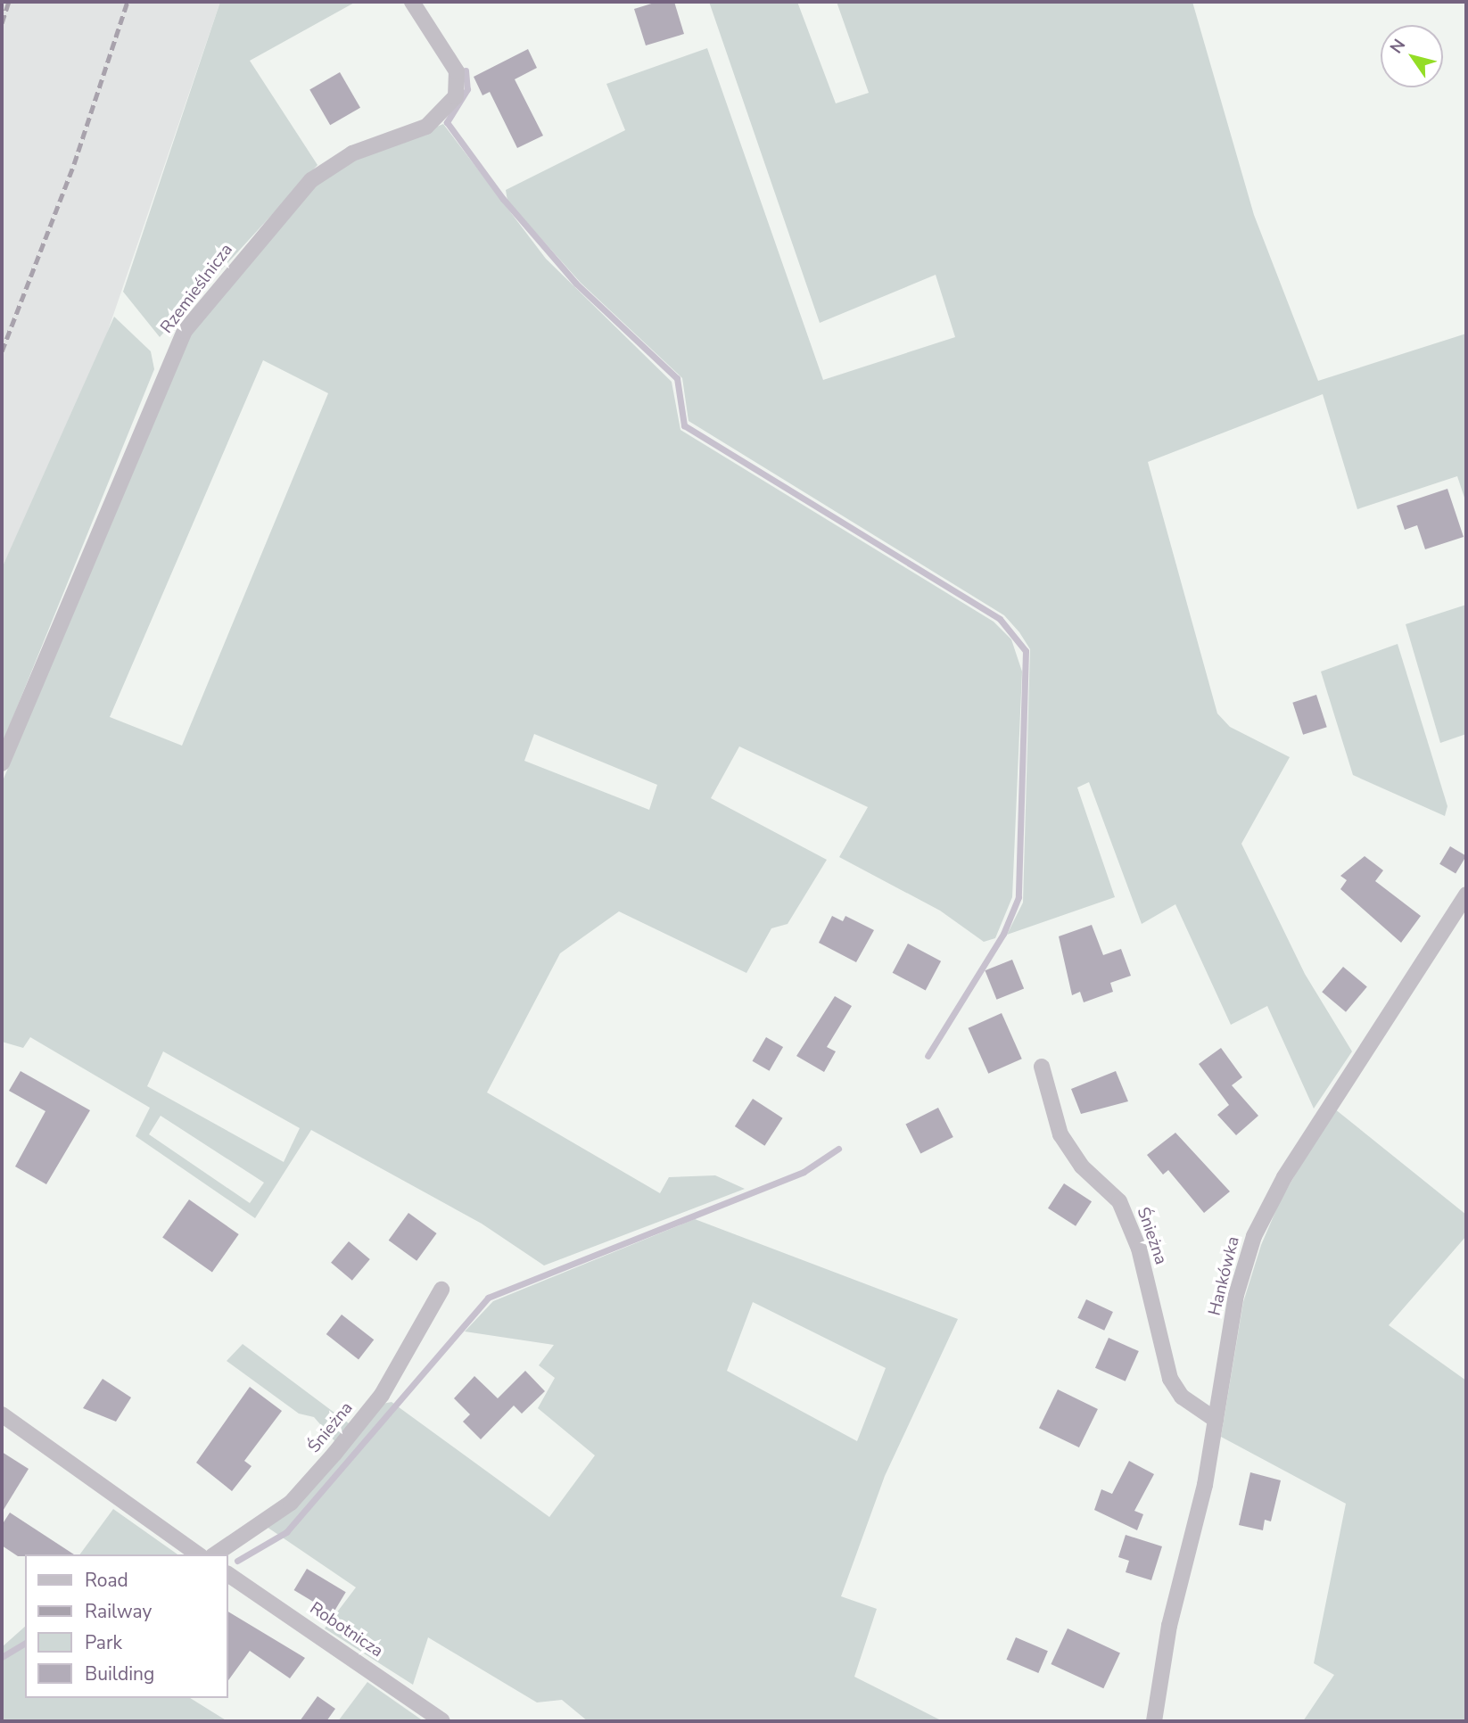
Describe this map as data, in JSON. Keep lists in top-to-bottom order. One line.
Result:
{"streets":{"street":["Rzemieślnicza","Śnieżna","Hankówka","Robotnicza"]},"crossings":[["Śnieżna","Hankówka"]],"legend":["Road","Railway","Park","Building"],"north":"top left"}
